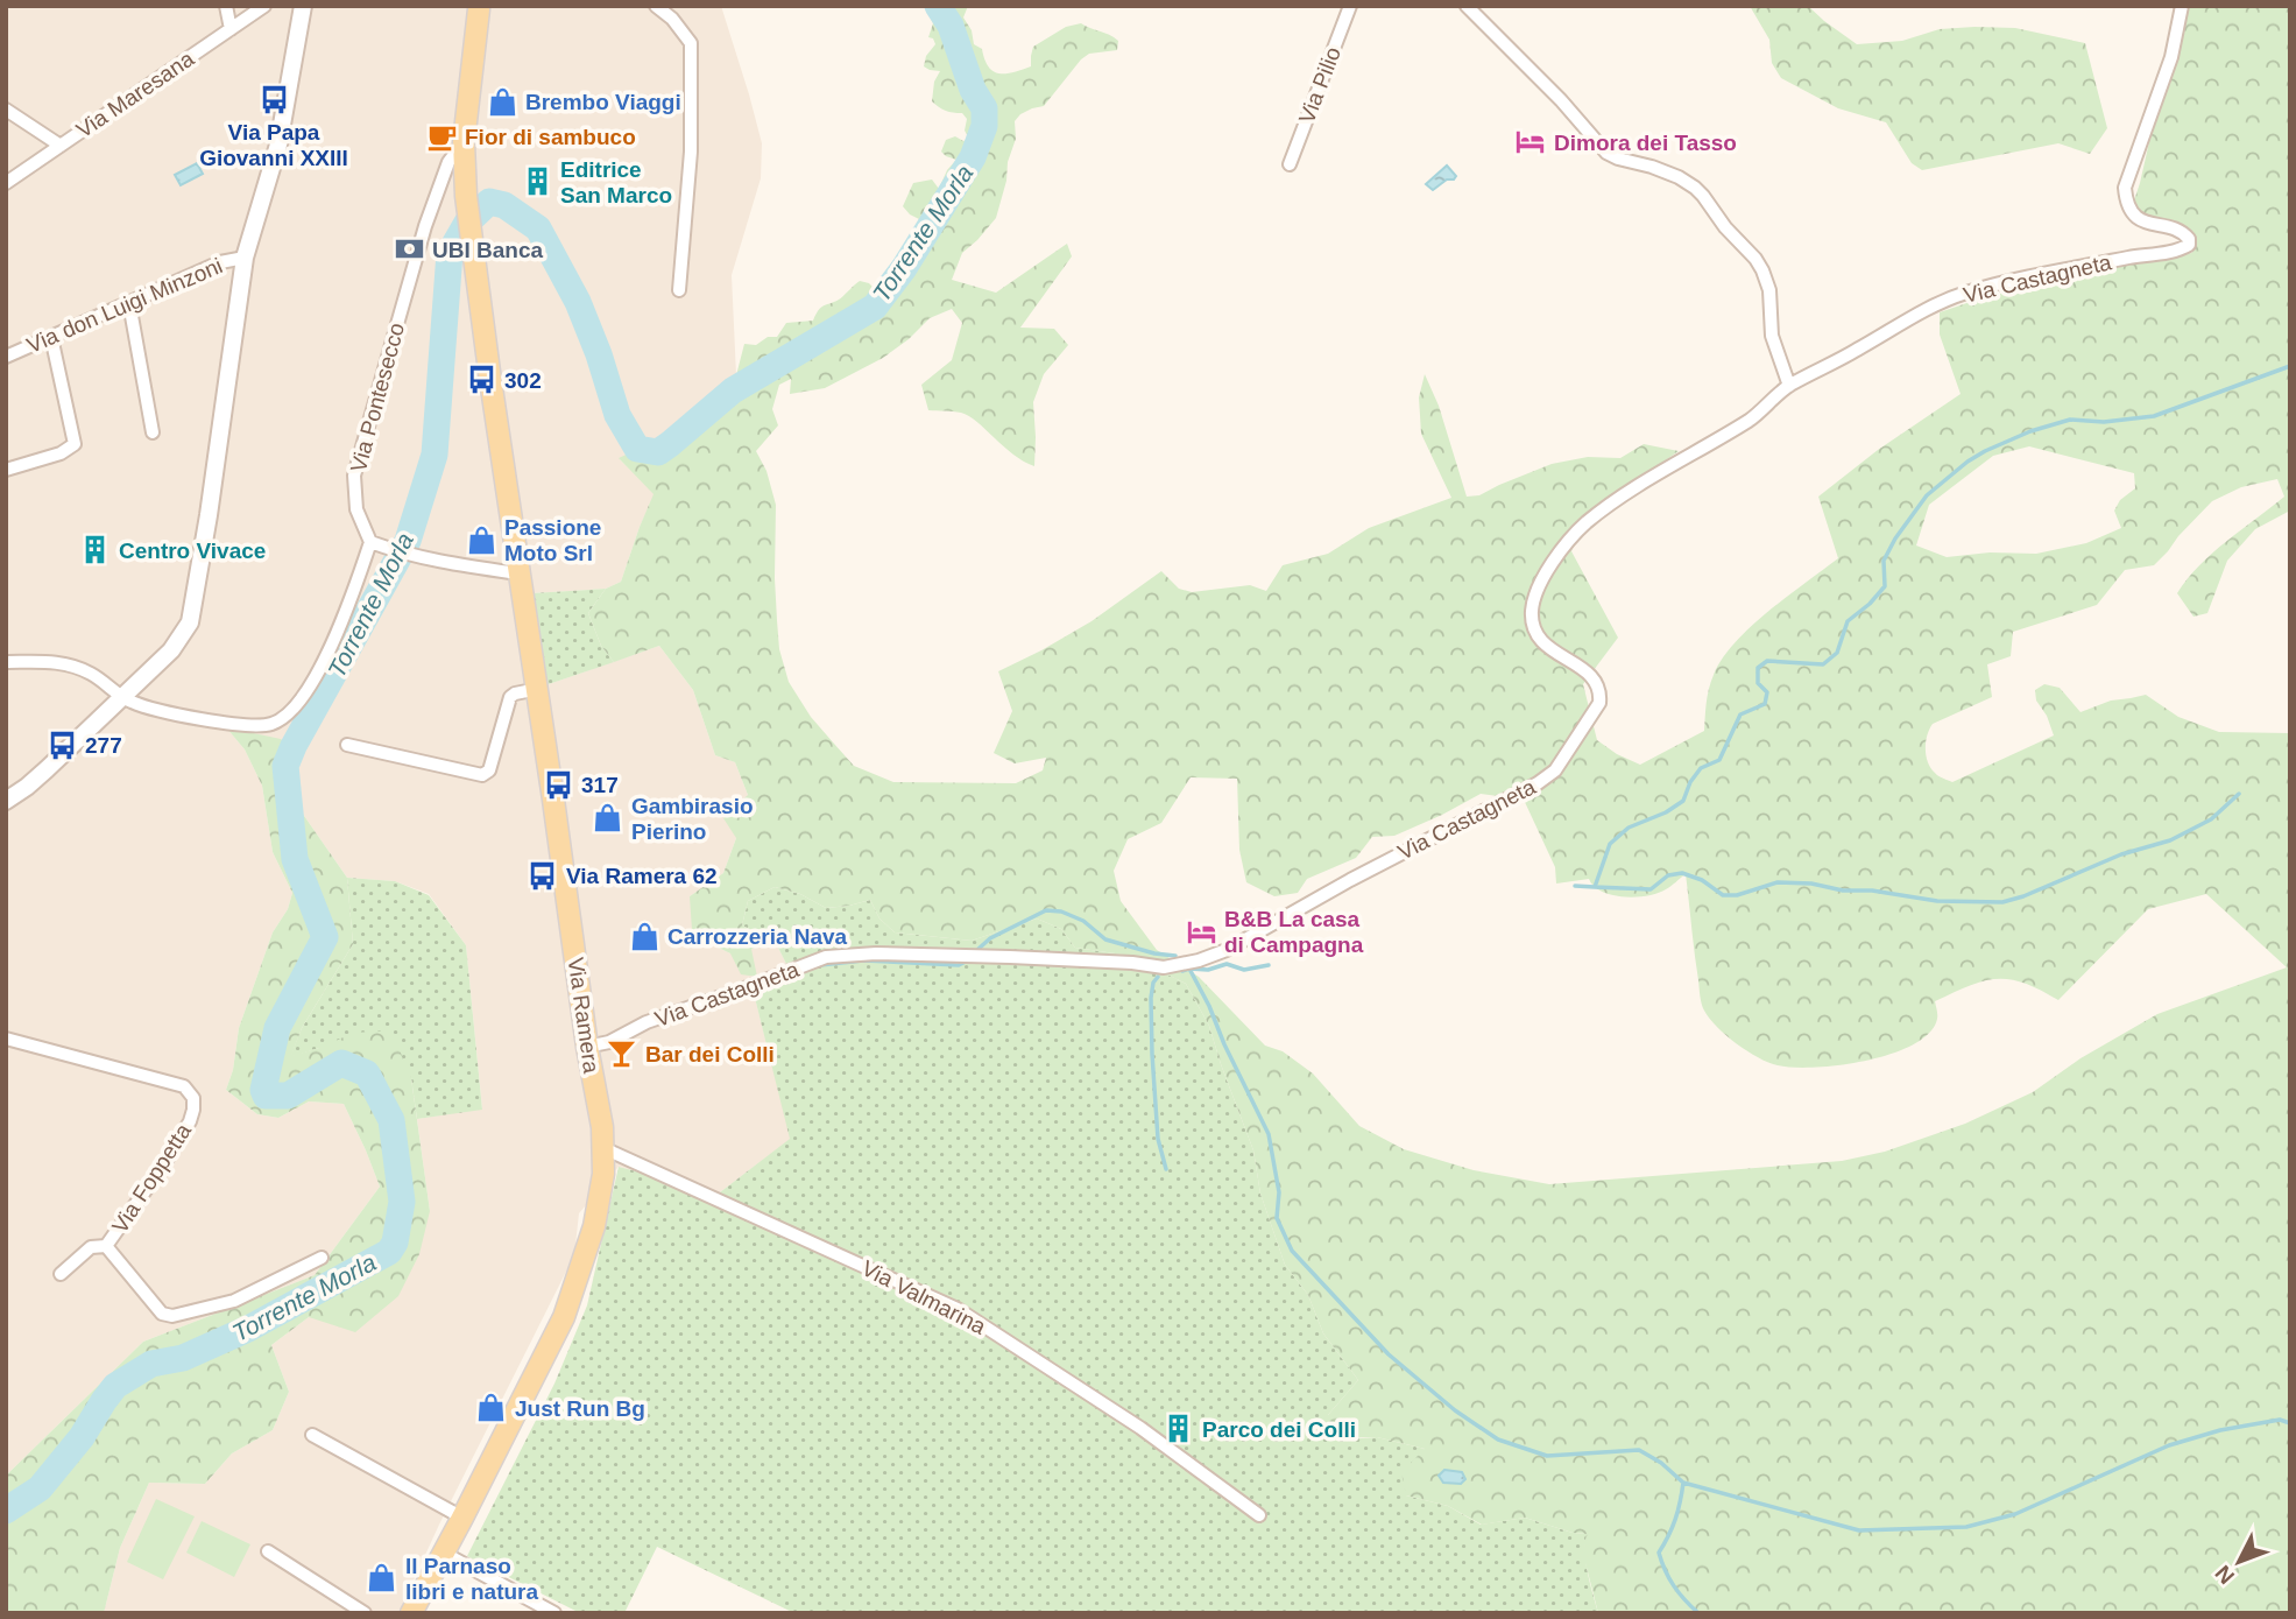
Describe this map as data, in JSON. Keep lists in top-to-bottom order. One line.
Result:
{"streets":{"main road":["Via Pontesecco","Via Ramera"],"street":["Via Pilio","Via Maresana","Via Castagneta","Via don Luigi Minzoni","Via Foppetta","Via Valmarina"]},"crossings":[["Via Castagneta","Via Ramera"],["Via Pontesecco","Via Ramera"],["Via Ramera","Via Valmarina"]],"water":["Torrente Morla"],"places":{"bus stop":["Via Papa Giovanni XXIII","302","277","317","Via Ramera 62"],"shop":["Brembo Viaggi","Passione Moto Srl","Gambirasio Pierino","Carrozzeria Nava","Just Run Bg","Il Parnaso libri e natura"],"cafe":["Fior di sambuco"],"hotel":["Dimora dei Tasso","B&B La casa di Campagna"],"building":["Editrice San Marco","Centro Vivace","Parco dei Colli"],"bank":["UBI Banca"],"bar":["Bar dei Colli"]},"north":"bottom left"}
